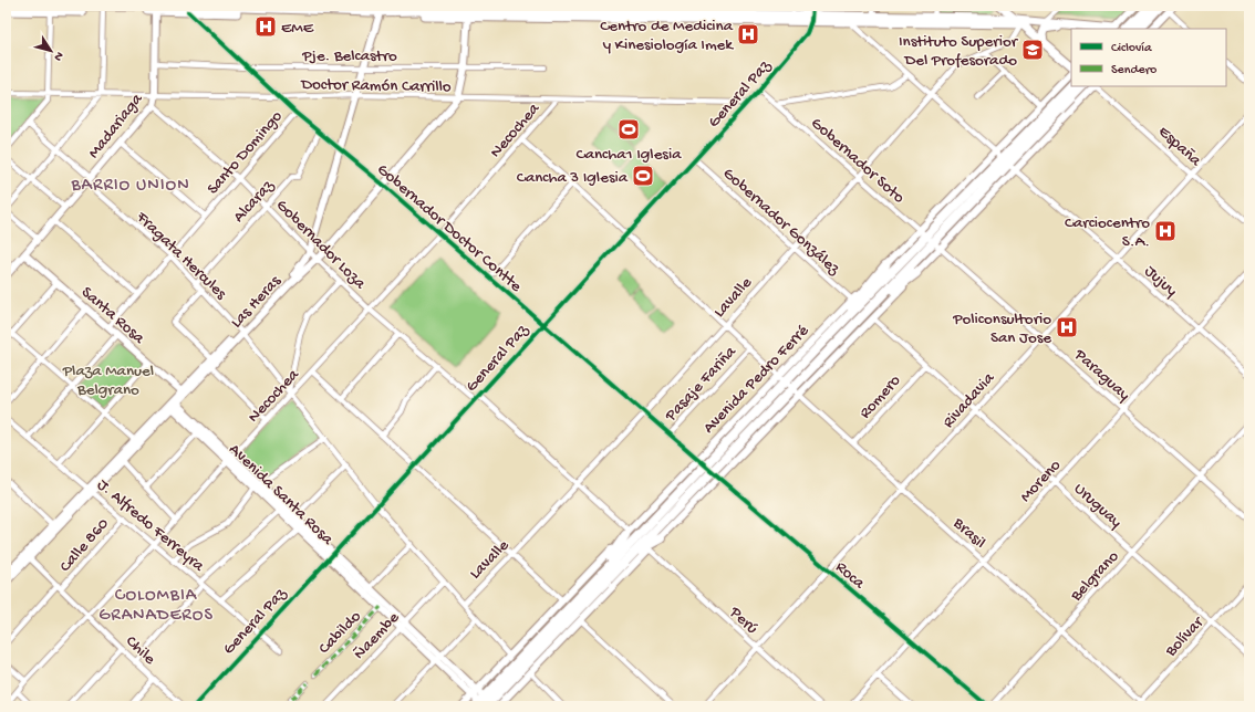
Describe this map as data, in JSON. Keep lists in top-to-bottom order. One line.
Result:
{"streets":{"highway":["Avenida Pedro Ferré"],"main road":["Madariaga","Las Heras","Santa Rosa","Avenida Santa Rosa"],"street":["Pje. Belcastro","Doctor Ramón Carrillo","General Paz","Necochea","España","Santo Domingo","Gobernador Soto","Alcaraz","Gobernador González","Gobernador Doctor Contte","Gobernador Loza","Fragata Hercules","Jujuy","Lavalle","Paraguay","Pasaje Fariña","Romero","Rivadavia","Moreno","Uruguay","J. Alfredo Ferreyra","Brasil","Calle 860","Roca","Belgrano","Perú","Cabildo","Ñaembe","Bolívar","Chile"]},"crossings":[["Pje. Belcastro","Madariaga"],["Pje. Belcastro","Gobernador Doctor Contte"],["Pje. Belcastro","Las Heras"],["Doctor Ramón Carrillo","General Paz"],["Doctor Ramón Carrillo","Madariaga"],["Doctor Ramón Carrillo","Necochea"],["Doctor Ramón Carrillo","Gobernador Doctor Contte"],["Doctor Ramón Carrillo","Las Heras"],["General Paz","Gobernador Soto"],["General Paz","Gobernador González"],["General Paz","Gobernador Doctor Contte"],["General Paz","Gobernador Loza"],["General Paz","Fragata Hercules"],["General Paz","Avenida Santa Rosa"],["General Paz","J. Alfredo Ferreyra"],["General Paz","Brasil"],["Madariaga","Gobernador Loza"],["Madariaga","Fragata Hercules"],["Madariaga","Santa Rosa"],["Necochea","Gobernador Doctor Contte"],["Necochea","Gobernador Loza"],["Necochea","Fragata Hercules"],["Necochea","Avenida Santa Rosa"],["Necochea","J. Alfredo Ferreyra"],["Necochea","Brasil"],["Necochea","Chile"],["España","Avenida Pedro Ferré"],["España","Rivadavia"],["Santo Domingo","Gobernador Doctor Contte"],["Santo Domingo","Gobernador Loza"],["Santo Domingo","Fragata Hercules"],["Santo Domingo","Santa Rosa"],["Gobernador Soto","Lavalle"],["Gobernador Soto","Paraguay"],["Gobernador Soto","Avenida Pedro Ferré"],["Alcaraz","Gobernador Doctor Contte"],["Alcaraz","Gobernador Loza"],["Alcaraz","Fragata Hercules"],["Gobernador González","Lavalle"],["Gobernador González","Avenida Pedro Ferré"],["Gobernador Doctor Contte","Lavalle"],["Gobernador Doctor Contte","Las Heras"],["Gobernador Doctor Contte","Avenida Pedro Ferré"],["Gobernador Doctor Contte","Pasaje Fariña"],["Gobernador Doctor Contte","Roca"],["Gobernador Loza","Las Heras"],["Fragata Hercules","Lavalle"],["Fragata Hercules","Las Heras"],["Fragata Hercules","Avenida Pedro Ferré"],["Fragata Hercules","Cabildo"],["Fragata Hercules","Ñaembe"],["Jujuy","Lavalle"],["Jujuy","Avenida Pedro Ferré"],["Jujuy","Rivadavia"],["Jujuy","Moreno"],["Lavalle","Brasil"],["Las Heras","Santa Rosa"],["Las Heras","Avenida Santa Rosa"],["Las Heras","J. Alfredo Ferreyra"],["Las Heras","Chile"],["Paraguay","Avenida Pedro Ferré"],["Paraguay","Rivadavia"],["Paraguay","Moreno"],["Paraguay","Belgrano"],["Avenida Pedro Ferré","Avenida Santa Rosa"],["Avenida Pedro Ferré","Uruguay"],["Avenida Pedro Ferré","Brasil"],["Avenida Pedro Ferré","Roca"],["Avenida Pedro Ferré","Perú"],["Pasaje Fariña","Brasil"],["Romero","Uruguay"],["Romero","Brasil"],["Rivadavia","Uruguay"],["Rivadavia","Brasil"],["Rivadavia","Roca"],["Rivadavia","Perú"],["Moreno","Uruguay"],["Moreno","Brasil"],["Moreno","Roca"],["Avenida Santa Rosa","Cabildo"],["Avenida Santa Rosa","Ñaembe"],["Uruguay","Belgrano"],["Uruguay","Bolívar"],["J. Alfredo Ferreyra","Calle 860"],["Brasil","Belgrano"],["Brasil","Bolívar"],["Calle 860","Chile"],["Roca","Belgrano"]],"districts":["BARRIO UNION","COLOMBIA GRANADEROS"],"parks":["Plaza Manuel Belgrano"],"places":{"hospital":["EME","Centro de Medicina y Kinesiología Imek","Carciocentro S.A.","Policonsultorio San Jose"],"school or university":["Instituto Superior Del Profesorado"],"sports":["Cancha1 Iglesia","Cancha 3 Iglesia"]},"legend":["Ciclovía","Sendero"],"north":"bottom right"}
